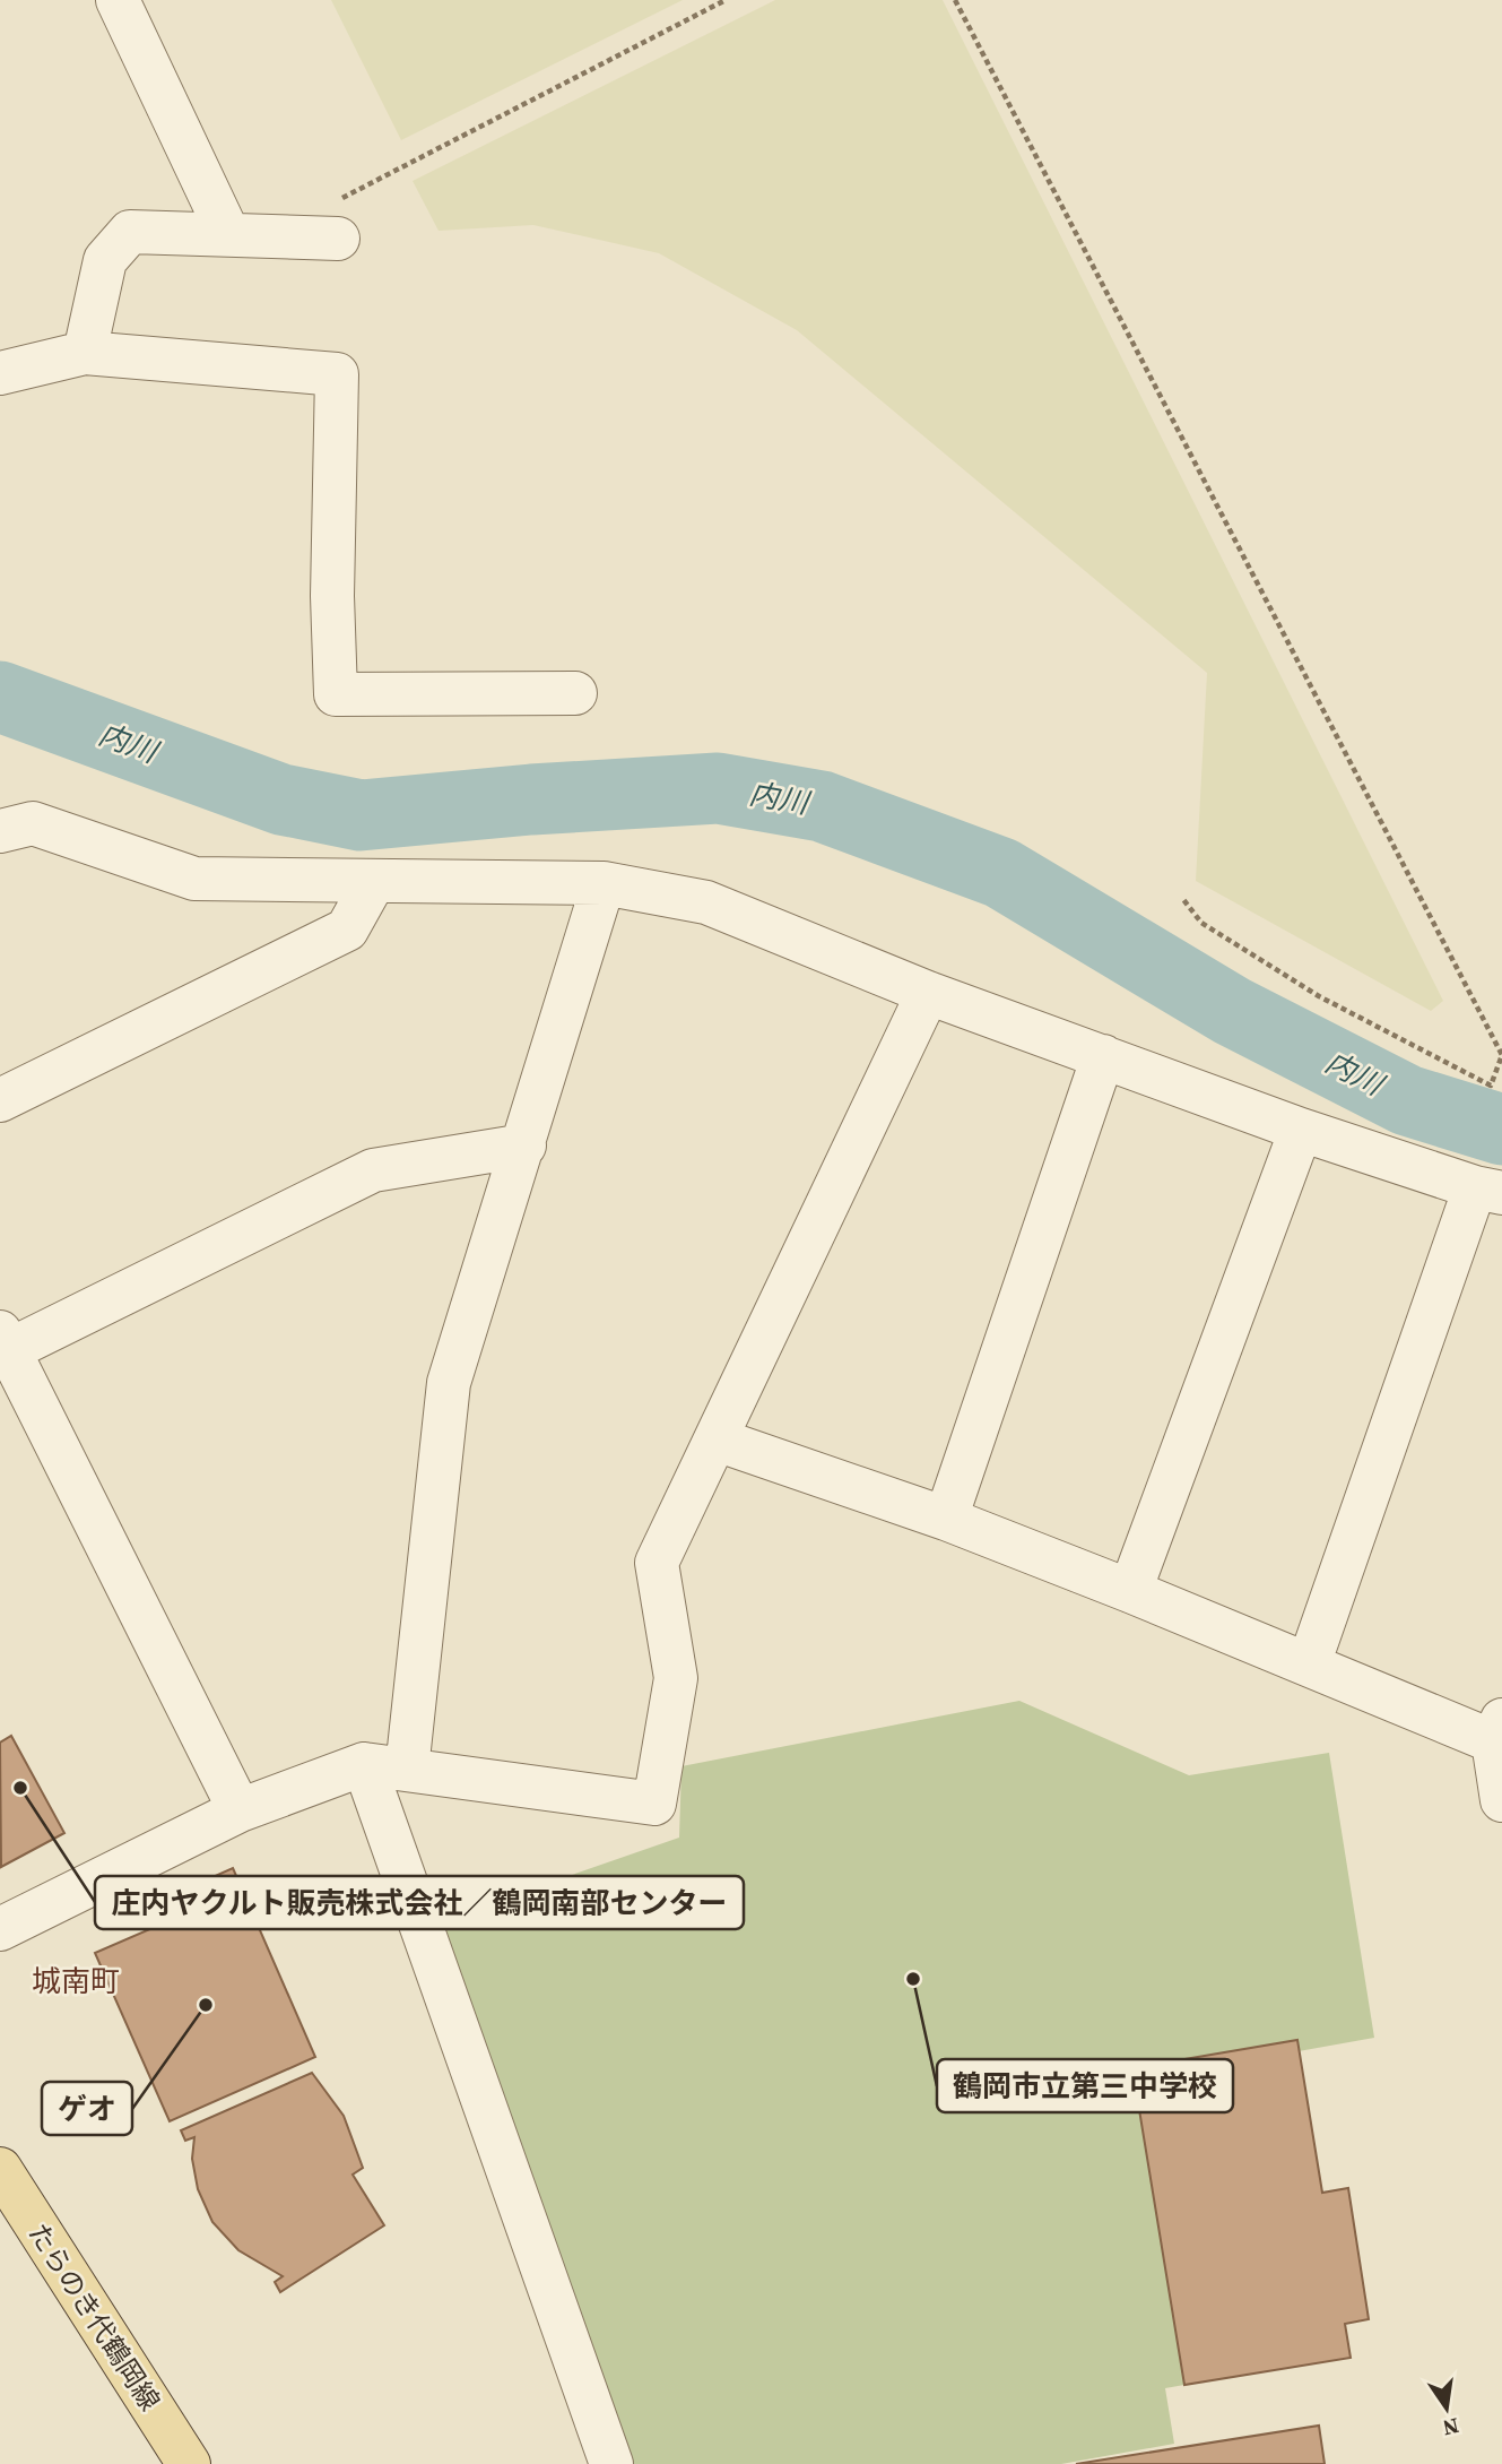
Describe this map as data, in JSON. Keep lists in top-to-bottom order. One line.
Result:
{"streets":{"main road":["たらのき代鶴岡線"]},"districts":["城南町"],"water":["内川"],"places":["庄内ヤクルト販売株式会社／鶴岡南部センター","鶴岡市立第三中学校","ゲオ"],"north":"bottom"}
